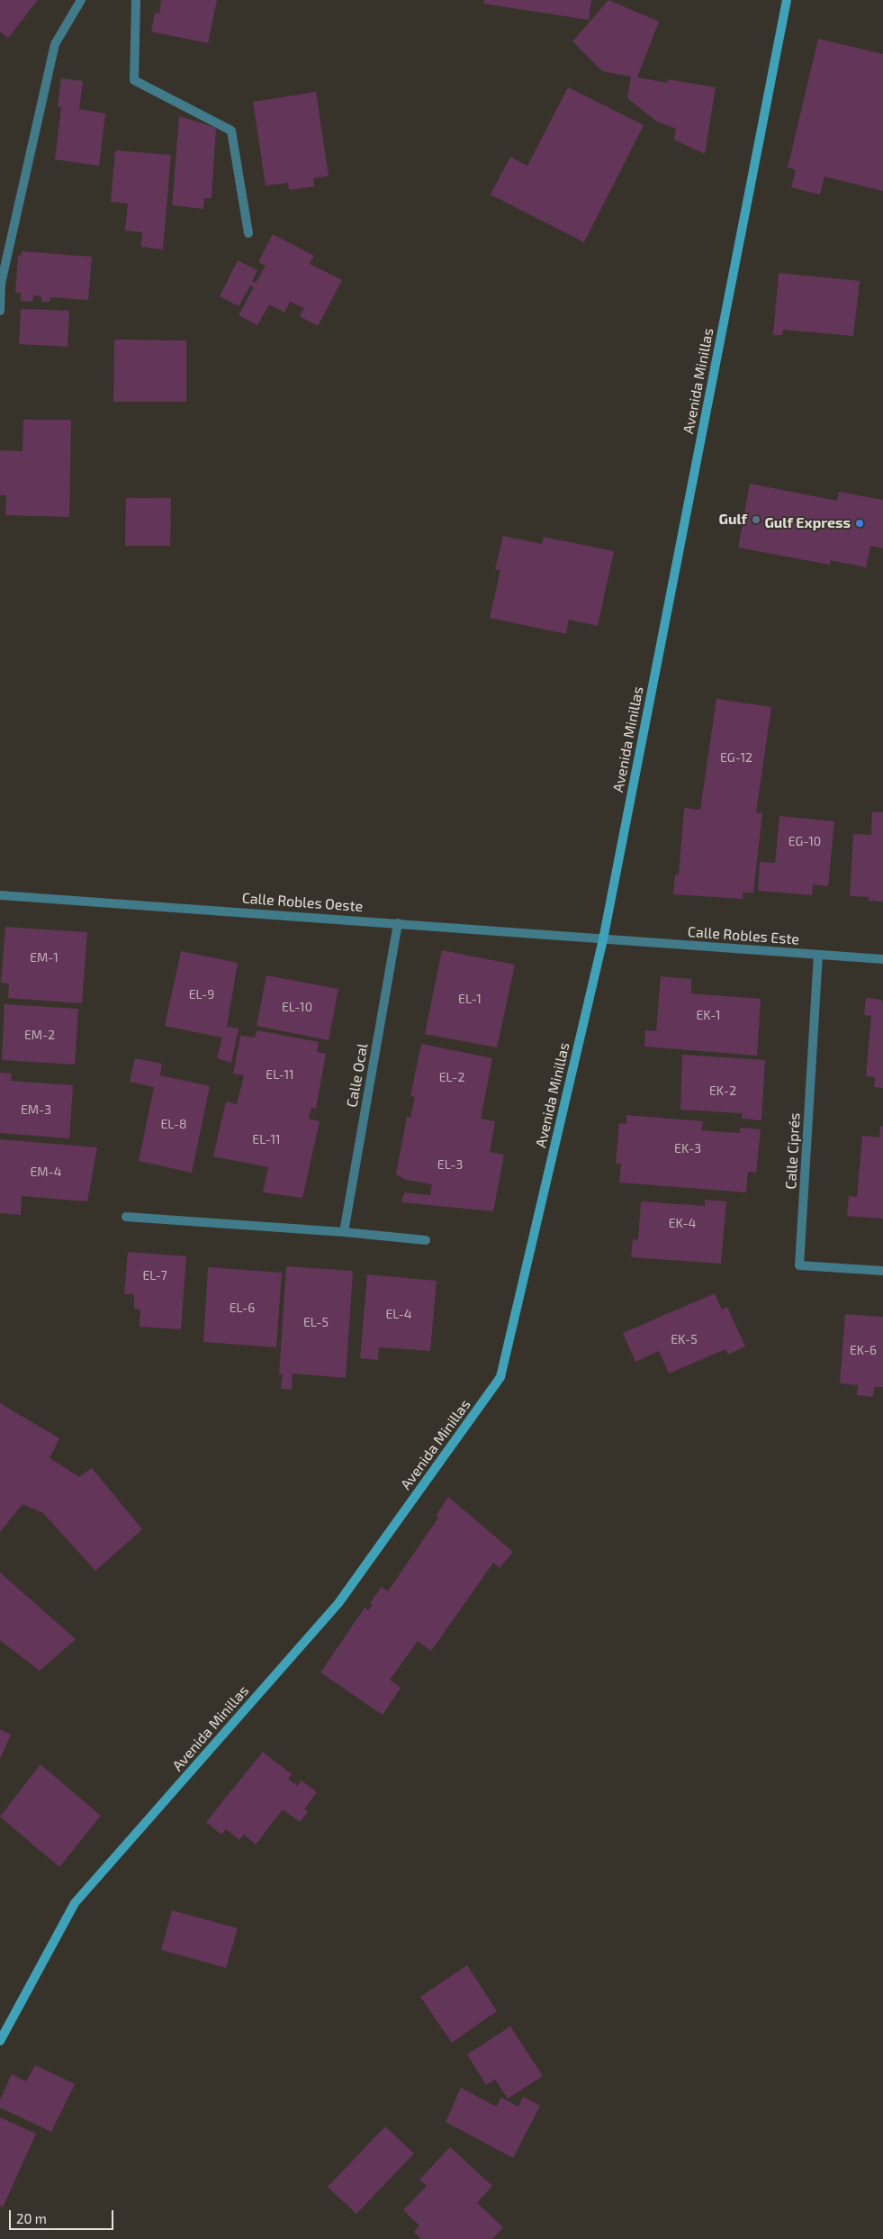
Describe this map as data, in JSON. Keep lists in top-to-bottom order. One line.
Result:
{"streets":{"street":["Avenida Minillas","Calle Robles Oeste","Calle Robles Este","Calle Ocal","Calle Ciprés"]},"crossings":[["Avenida Minillas","Calle Robles Oeste"],["Avenida Minillas","Calle Robles Este"],["Calle Robles Oeste","Calle Robles Este"],["Calle Robles Oeste","Calle Ocal"],["Calle Robles Este","Calle Ciprés"]],"places":["Gulf","Gulf Express"],"house_numbers":["EG-12","EG-10","EM-1","EL-9","EL-1","EL-10","EK-1","EM-2","EL-11","EL-2","EK-2","EM-3","EL-8","EL-11","EK-3","EL-3","EM-4","EK-4","EL-7","EL-6","EL-4","EL-5","EK-5","EK-6"],"scale_bar":"20 m"}
